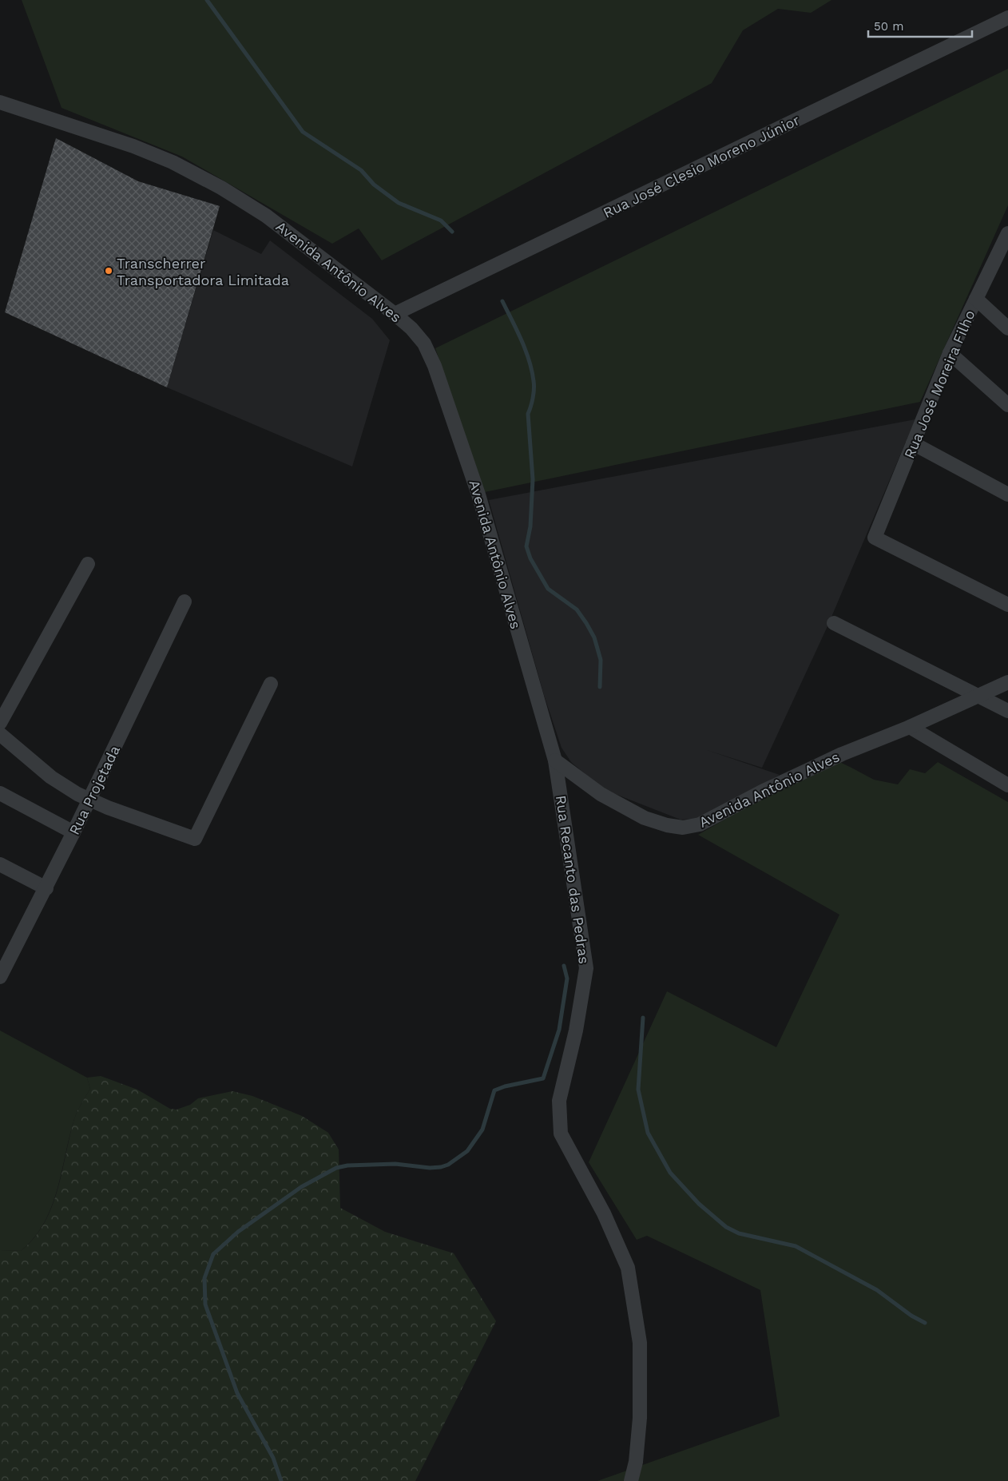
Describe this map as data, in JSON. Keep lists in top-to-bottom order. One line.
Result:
{"streets":{"street":["Rua José Clesio Moreno Júnior","Avenida Antônio Alves","Rua José Moreira Filho","Rua Projetada","Rua Recanto das Pedras"]},"crossings":[["Rua José Clesio Moreno Júnior","Avenida Antônio Alves"],["Avenida Antônio Alves","Rua Recanto das Pedras"]],"places":["Transcherrer Transportadora Limitada"],"scale_bar":"50 m"}
